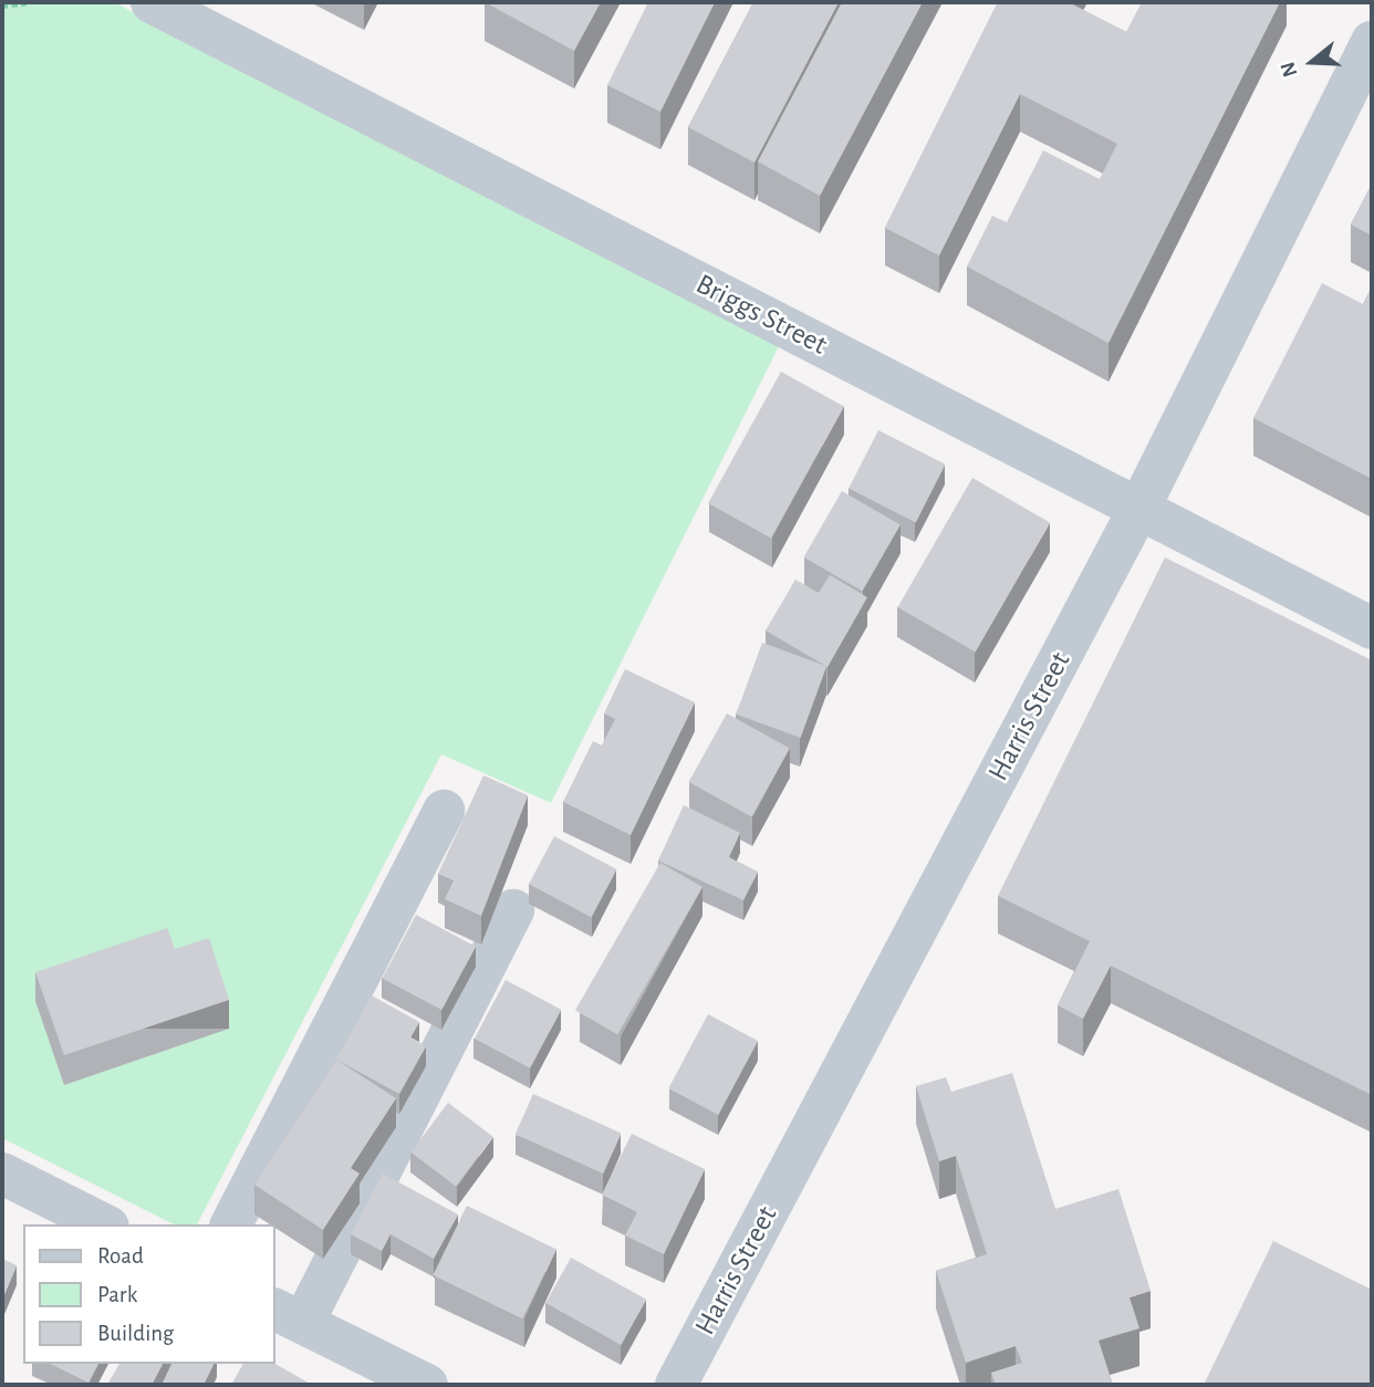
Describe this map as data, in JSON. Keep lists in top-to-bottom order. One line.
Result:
{"streets":{"street":["Briggs Street","Harris Street"]},"crossings":[["Briggs Street","Harris Street"]],"legend":["Road","Park","Building"],"north":"left"}
